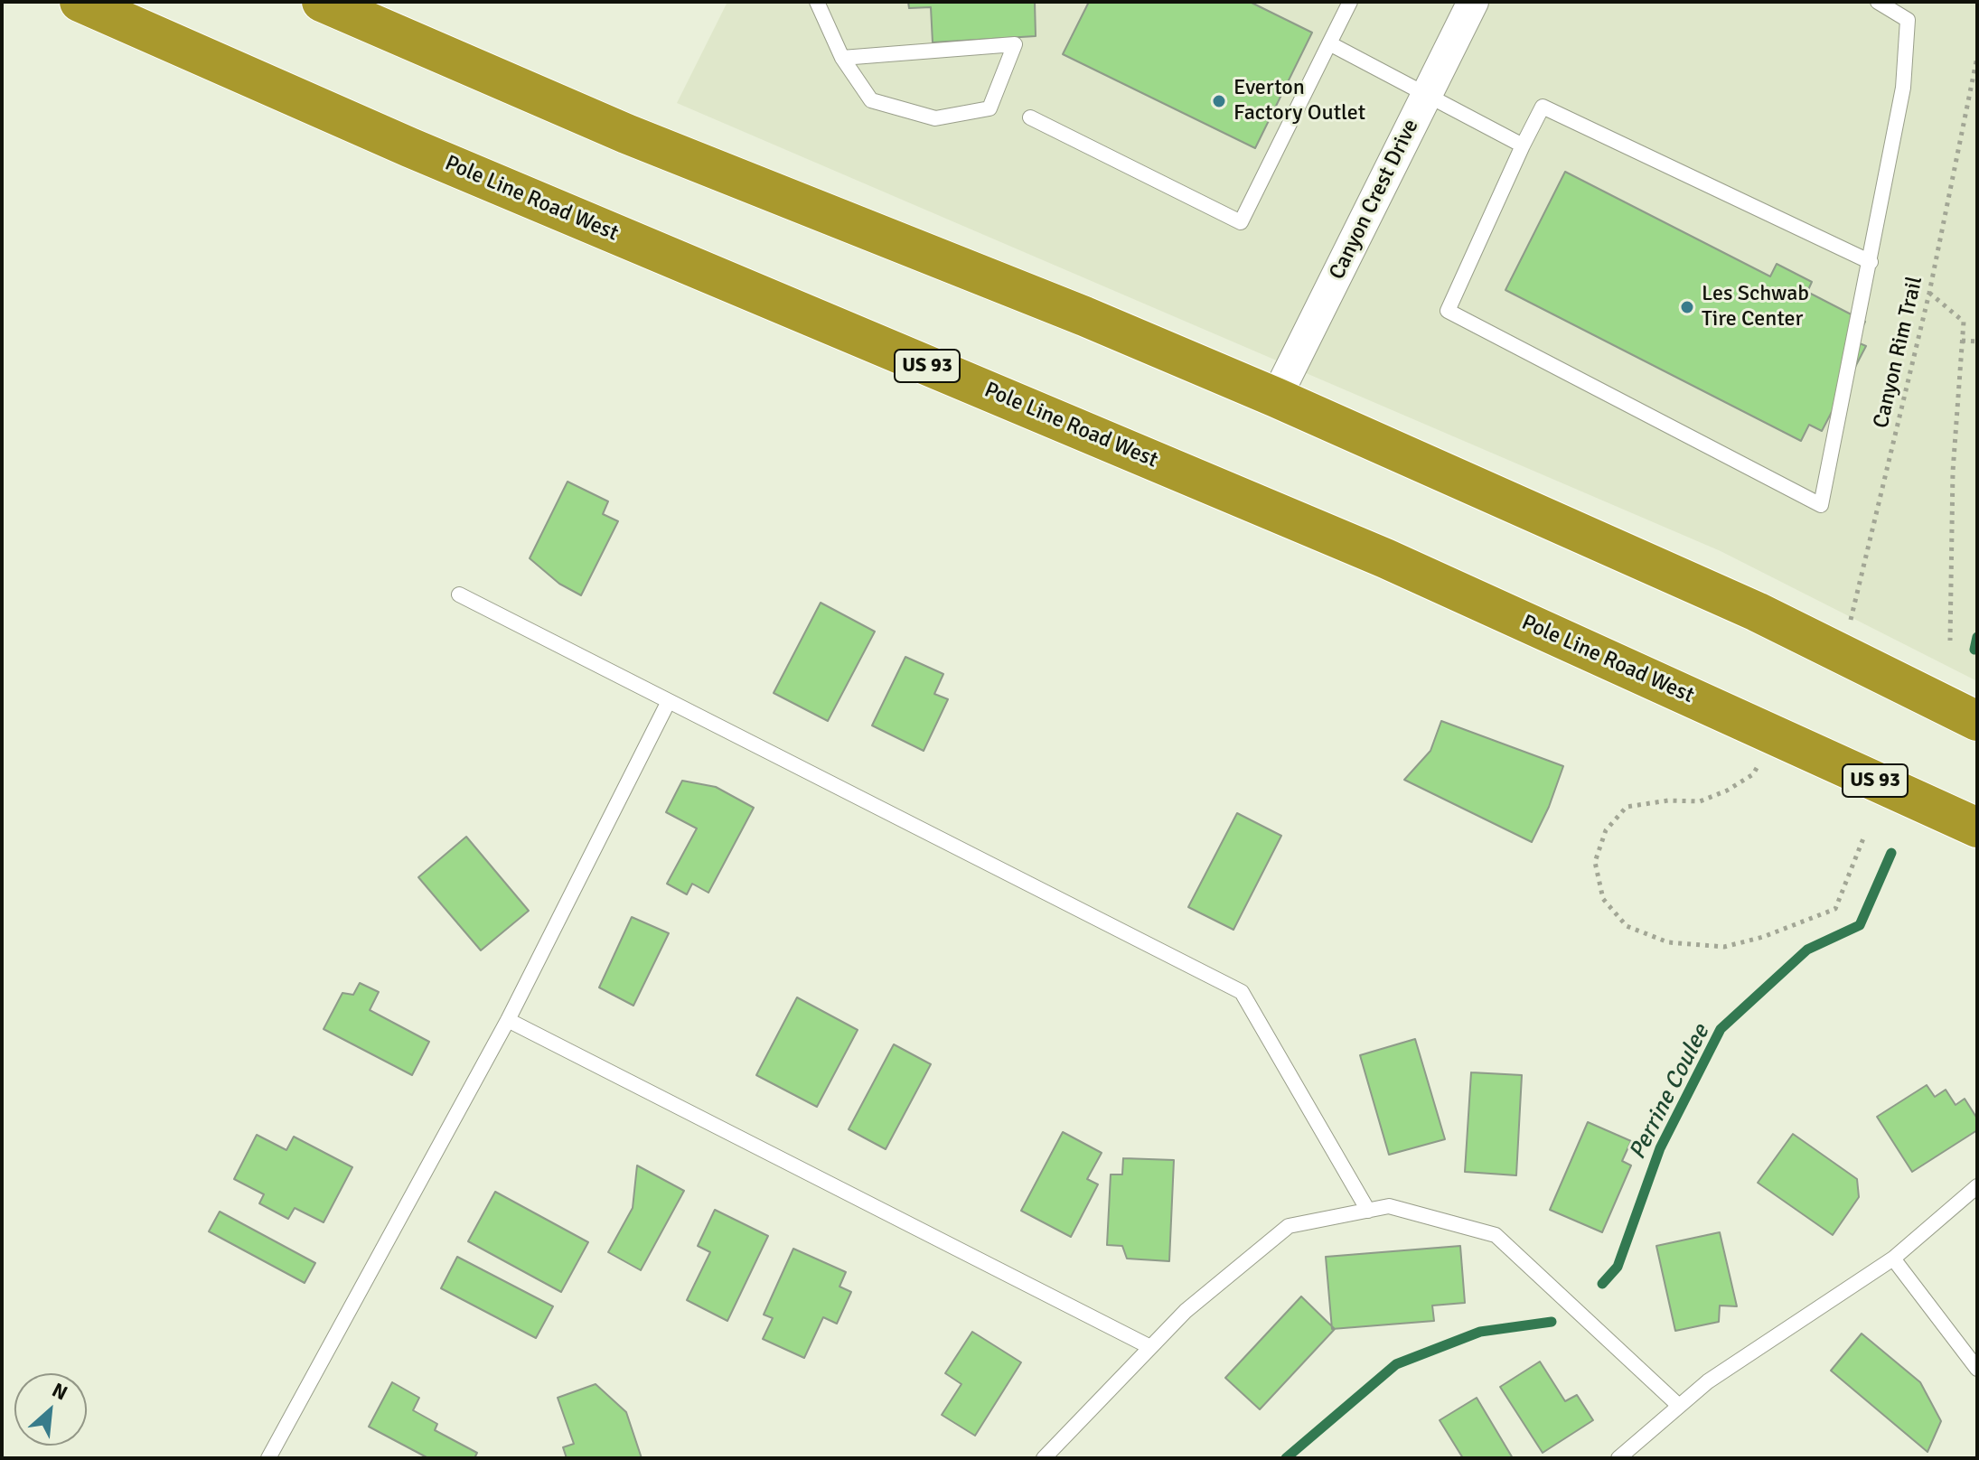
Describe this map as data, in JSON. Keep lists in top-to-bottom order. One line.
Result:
{"streets":{"highway":["Pole Line Road West","US 93"],"street":["Canyon Crest Drive"],"path":["Canyon Rim Trail"]},"water":["Perrine Coulee"],"places":["Everton Factory Outlet","Les Schwab Tire Center"],"north":"top right"}
